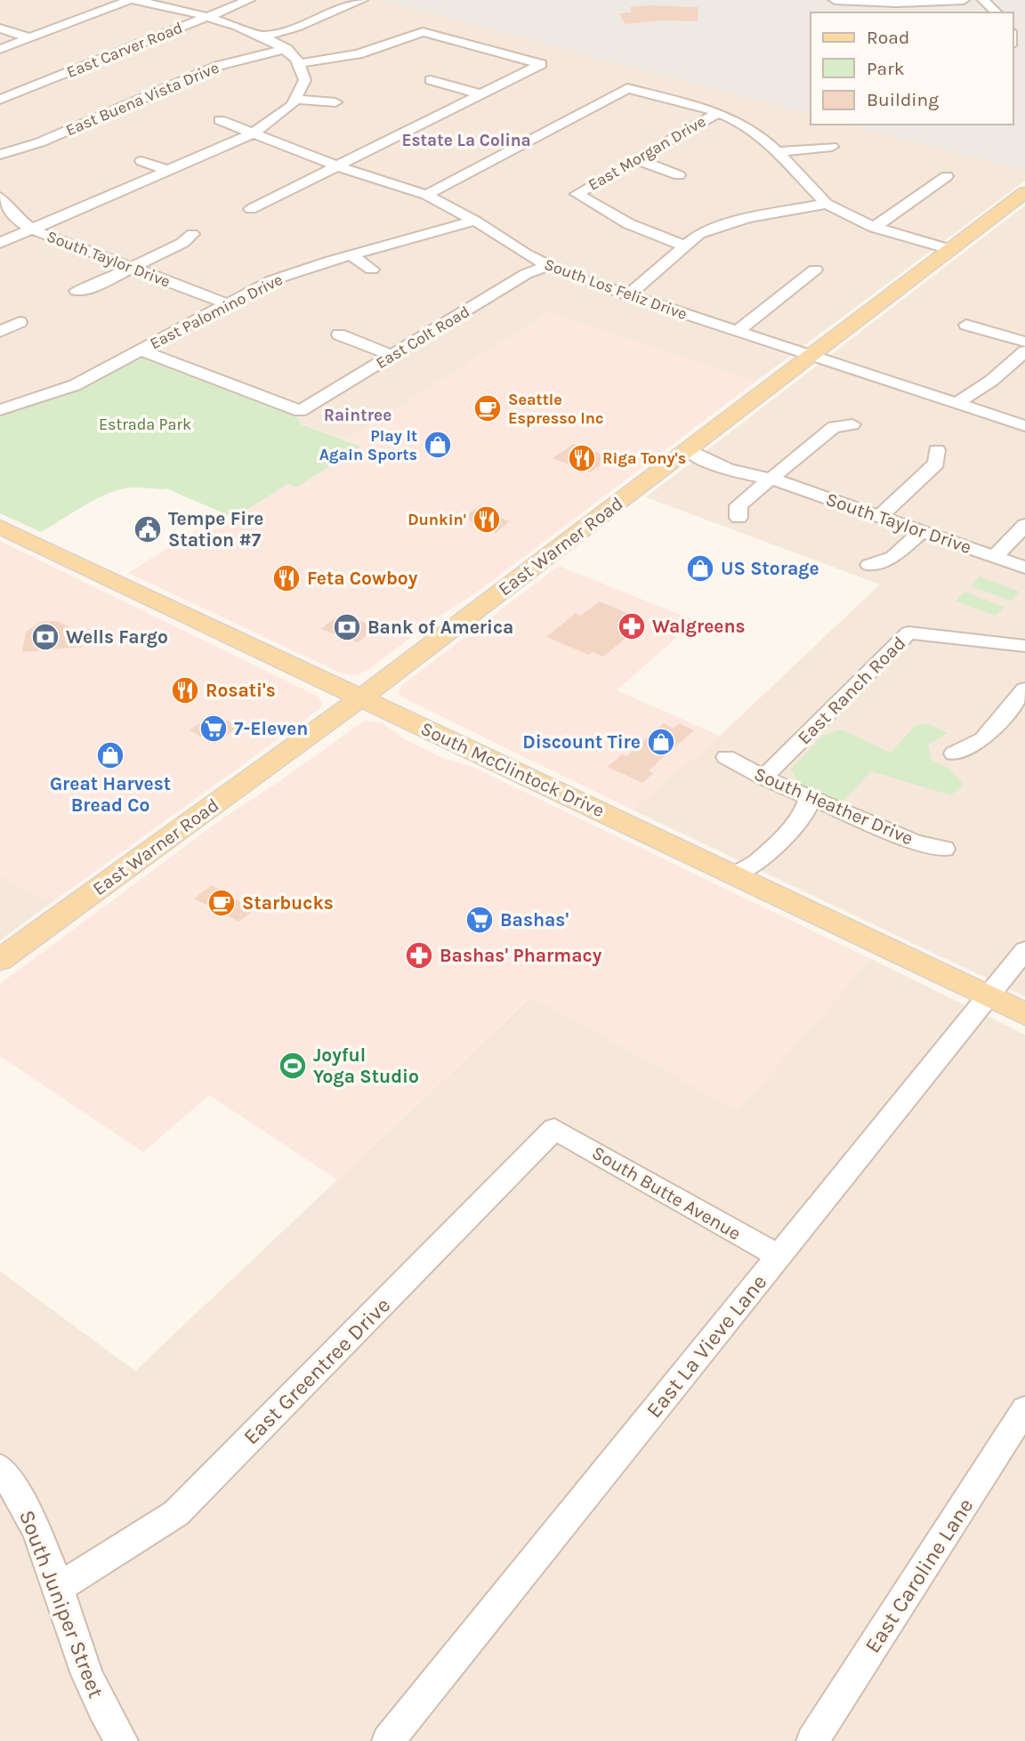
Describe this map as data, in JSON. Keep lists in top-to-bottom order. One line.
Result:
{"streets":{"main road":["East Warner Road","South McClintock Drive"],"street":["East Carver Road","East Buena Vista Drive","East Morgan Drive","South Taylor Drive","South Los Feliz Drive","East Palomino Drive","East Colt Road","East Ranch Road","South Heather Drive","South Butte Avenue","East La Vieve Lane","East Greentree Drive","East Caroline Lane","South Juniper Street"]},"crossings":[["South Taylor Drive","East Palomino Drive"],["South Taylor Drive","East Warner Road"],["South Los Feliz Drive","East Palomino Drive"],["South Los Feliz Drive","East Colt Road"],["South Los Feliz Drive","East Warner Road"],["East Palomino Drive","East Colt Road"],["East Warner Road","South McClintock Drive"],["East Ranch Road","South Heather Drive"],["South McClintock Drive","East La Vieve Lane"],["South Butte Avenue","East La Vieve Lane"],["South Butte Avenue","East Greentree Drive"],["East Greentree Drive","South Juniper Street"]],"districts":["Estate La Colina","Raintree"],"parks":["Estrada Park"],"places":{"cafe":["Seattle Espresso Inc","Starbucks"],"shop":["Play It Again Sports","US Storage","Discount Tire","Great Harvest Bread Co"],"restaurant":["Riga Tony's","Dunkin'","Feta Cowboy","Rosati's"],"public building":["Tempe Fire Station #7"],"pharmacy":["Walgreens","Bashas' Pharmacy"],"bank":["Bank of America","Wells Fargo"],"supermarket":["7-Eleven","Bashas'"],"sports":["Joyful Yoga Studio"]},"legend":["Road","Park","Building"]}
